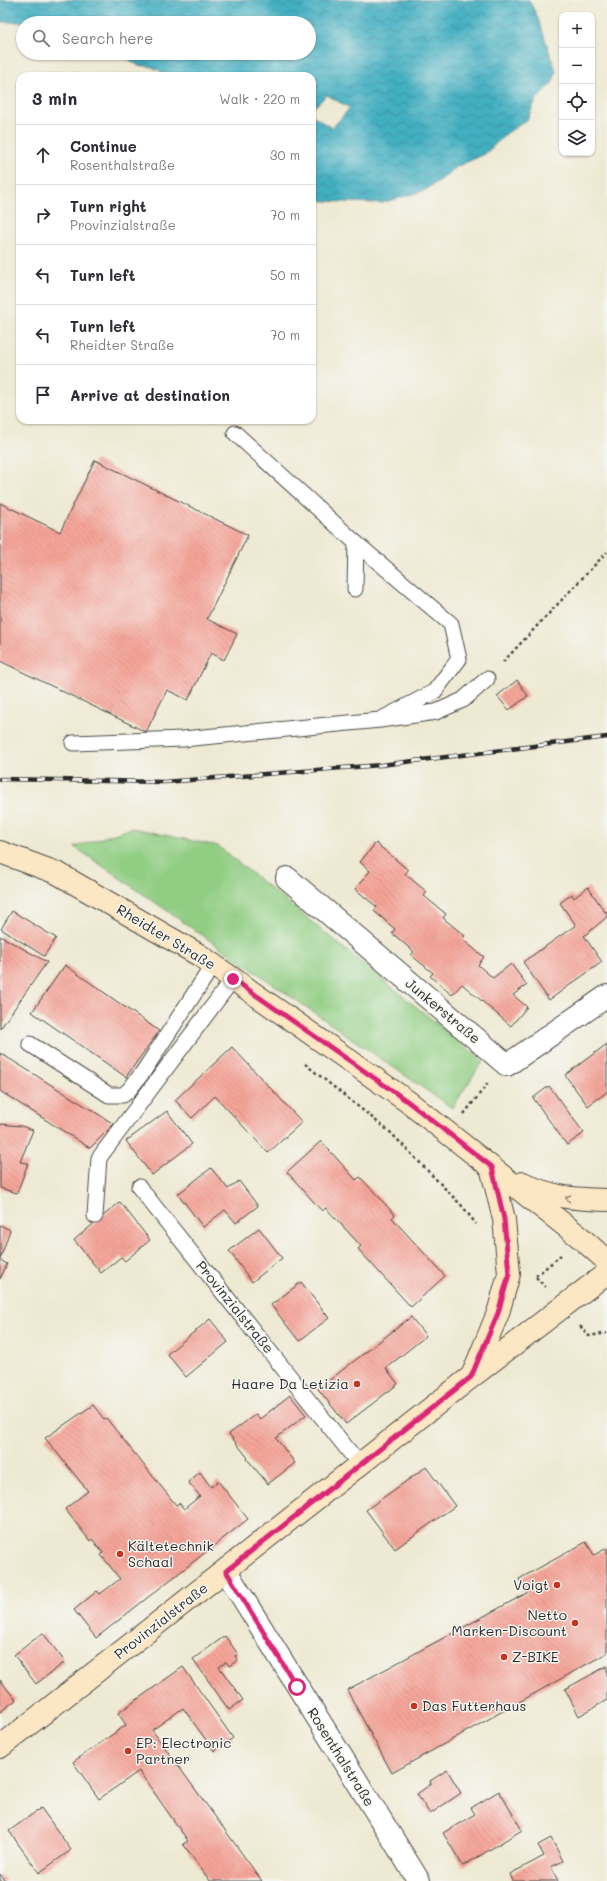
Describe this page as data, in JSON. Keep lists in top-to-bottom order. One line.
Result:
{"streets":{"main road":["Rheidter Straße","Provinzialstraße"],"street":["Junkerstraße","Rosenthalstraße"]},"crossings":[["Provinzialstraße","Rosenthalstraße"]],"places":["Haare Da Letizia","Kältetechnik Schaal","Voigt","Netto Marken-Discount","Z-BIKE","Das Futterhaus","EP: Electronic Partner"],"page":{"map_buttons":["+","−"],"search":"Search here","heading":["3 min","Walk · 220 m"],"list":[["Continue","Rosenthalstraße","30 m"],["Turn right","Provinzialstraße","70 m"],["Turn left","50 m"],["Turn left","Rheidter Straße","70 m"],"Arrive at destination"]}}
